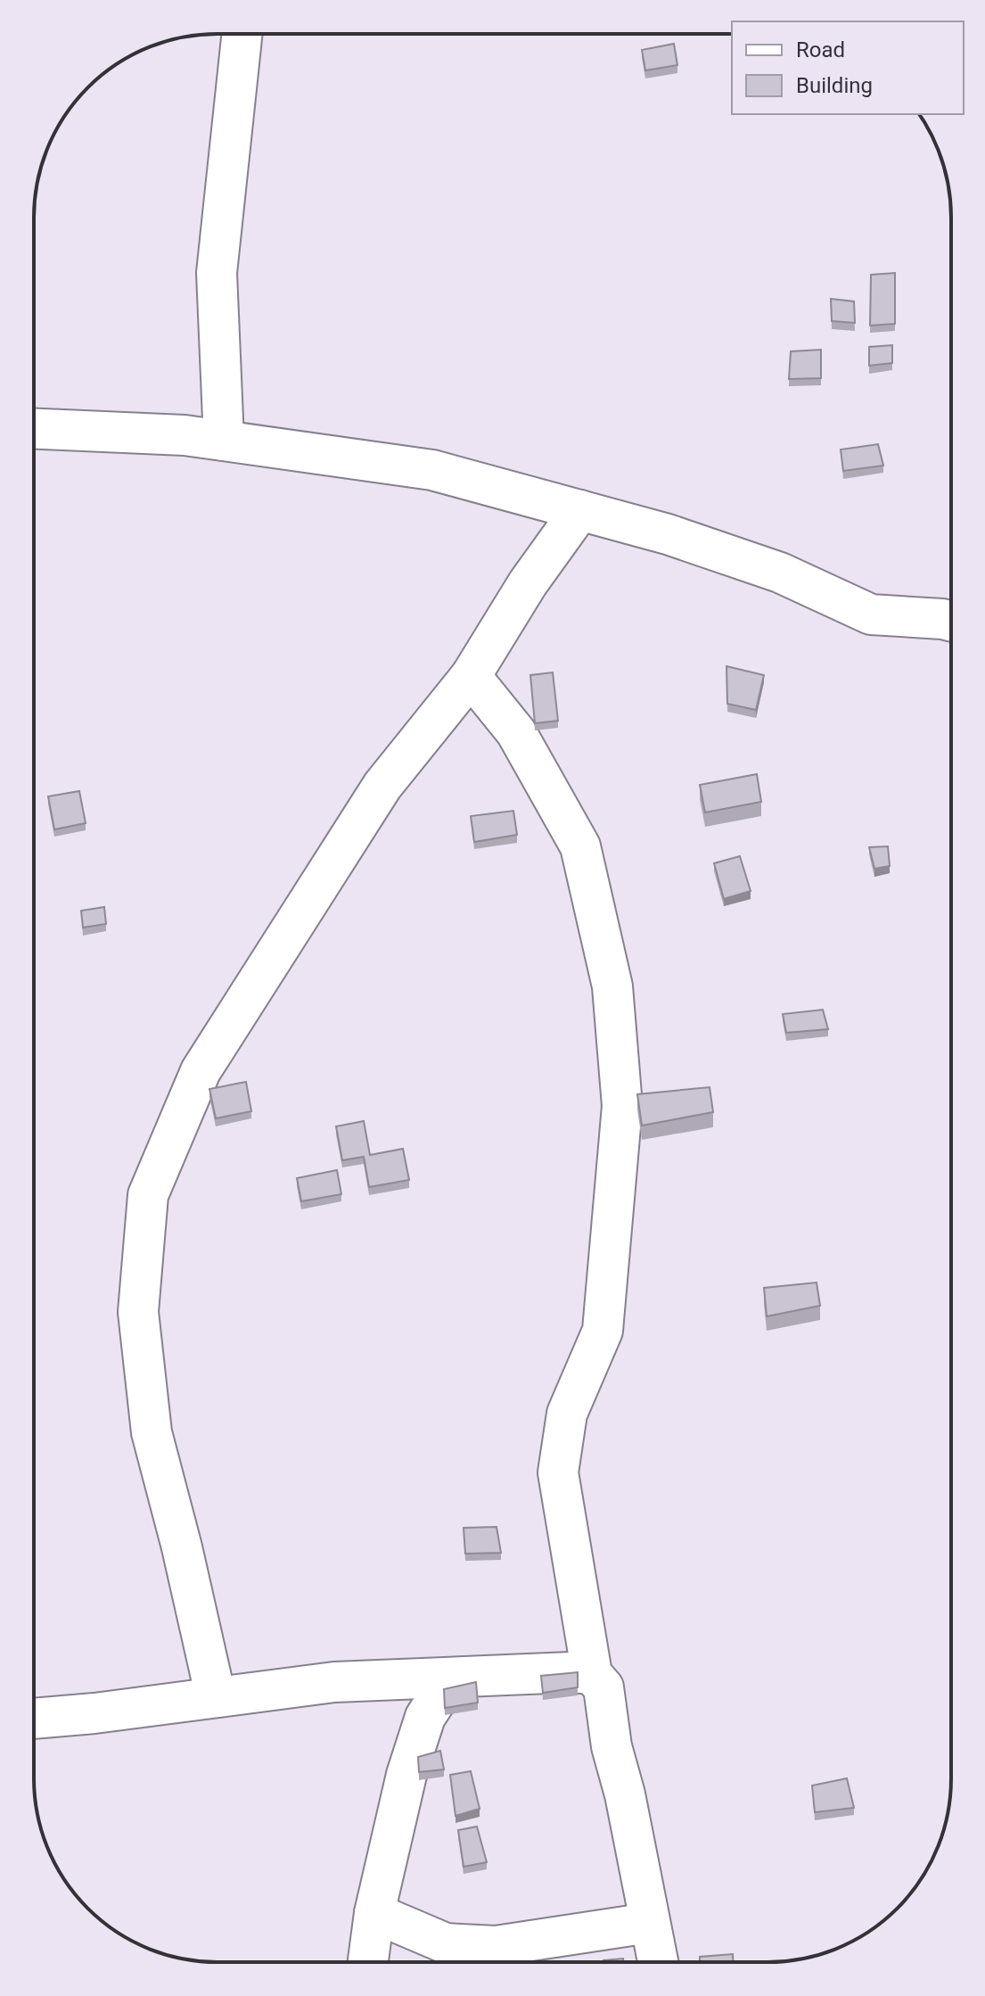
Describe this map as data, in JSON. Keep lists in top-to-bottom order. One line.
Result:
{"legend":["Road","Building"]}
